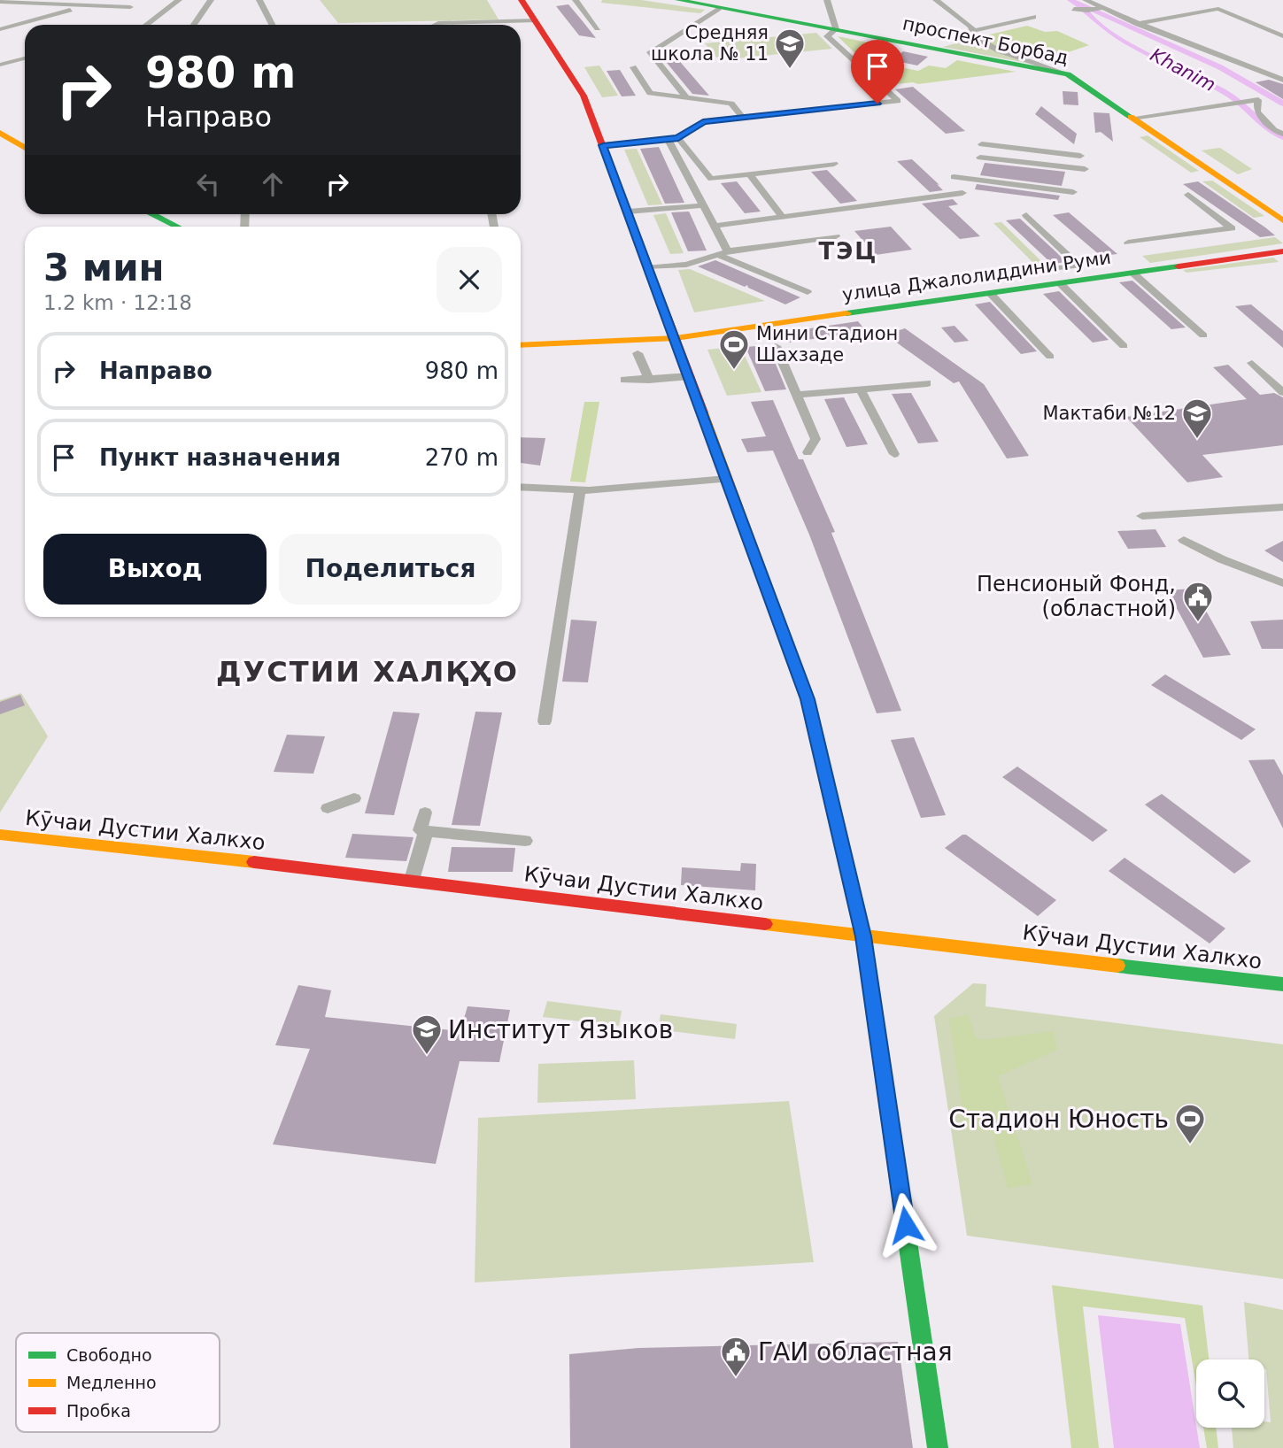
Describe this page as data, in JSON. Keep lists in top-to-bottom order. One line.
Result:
{"streets":{"street":["проспект Борбад","улица Джалолиддини Руми","Кӯчаи Дустии Халкхо"]},"districts":["ТЭЦ","ДУСТИИ ХАЛҚҲО"],"water":["Khanim"],"places":{"school or university":["Средняя школа № 11","Мактаби №12","Институт Языков"],"sports":["Мини Стадион Шахзаде","Стадион Юность"],"public building":["Пенсионый Фонд, (областной)","ГАИ областная"]},"legend":["Свободно","Медленно","Пробка"],"page":{"turn":["980 m","Направо"],"heading":["3 мин","1.2 km · 12:18"],"list":[{"name":"Направо","value":"980 m"},{"name":"Пункт назначения","value":"270 m"}],"buttons":["Выход","Поделиться"]}}
